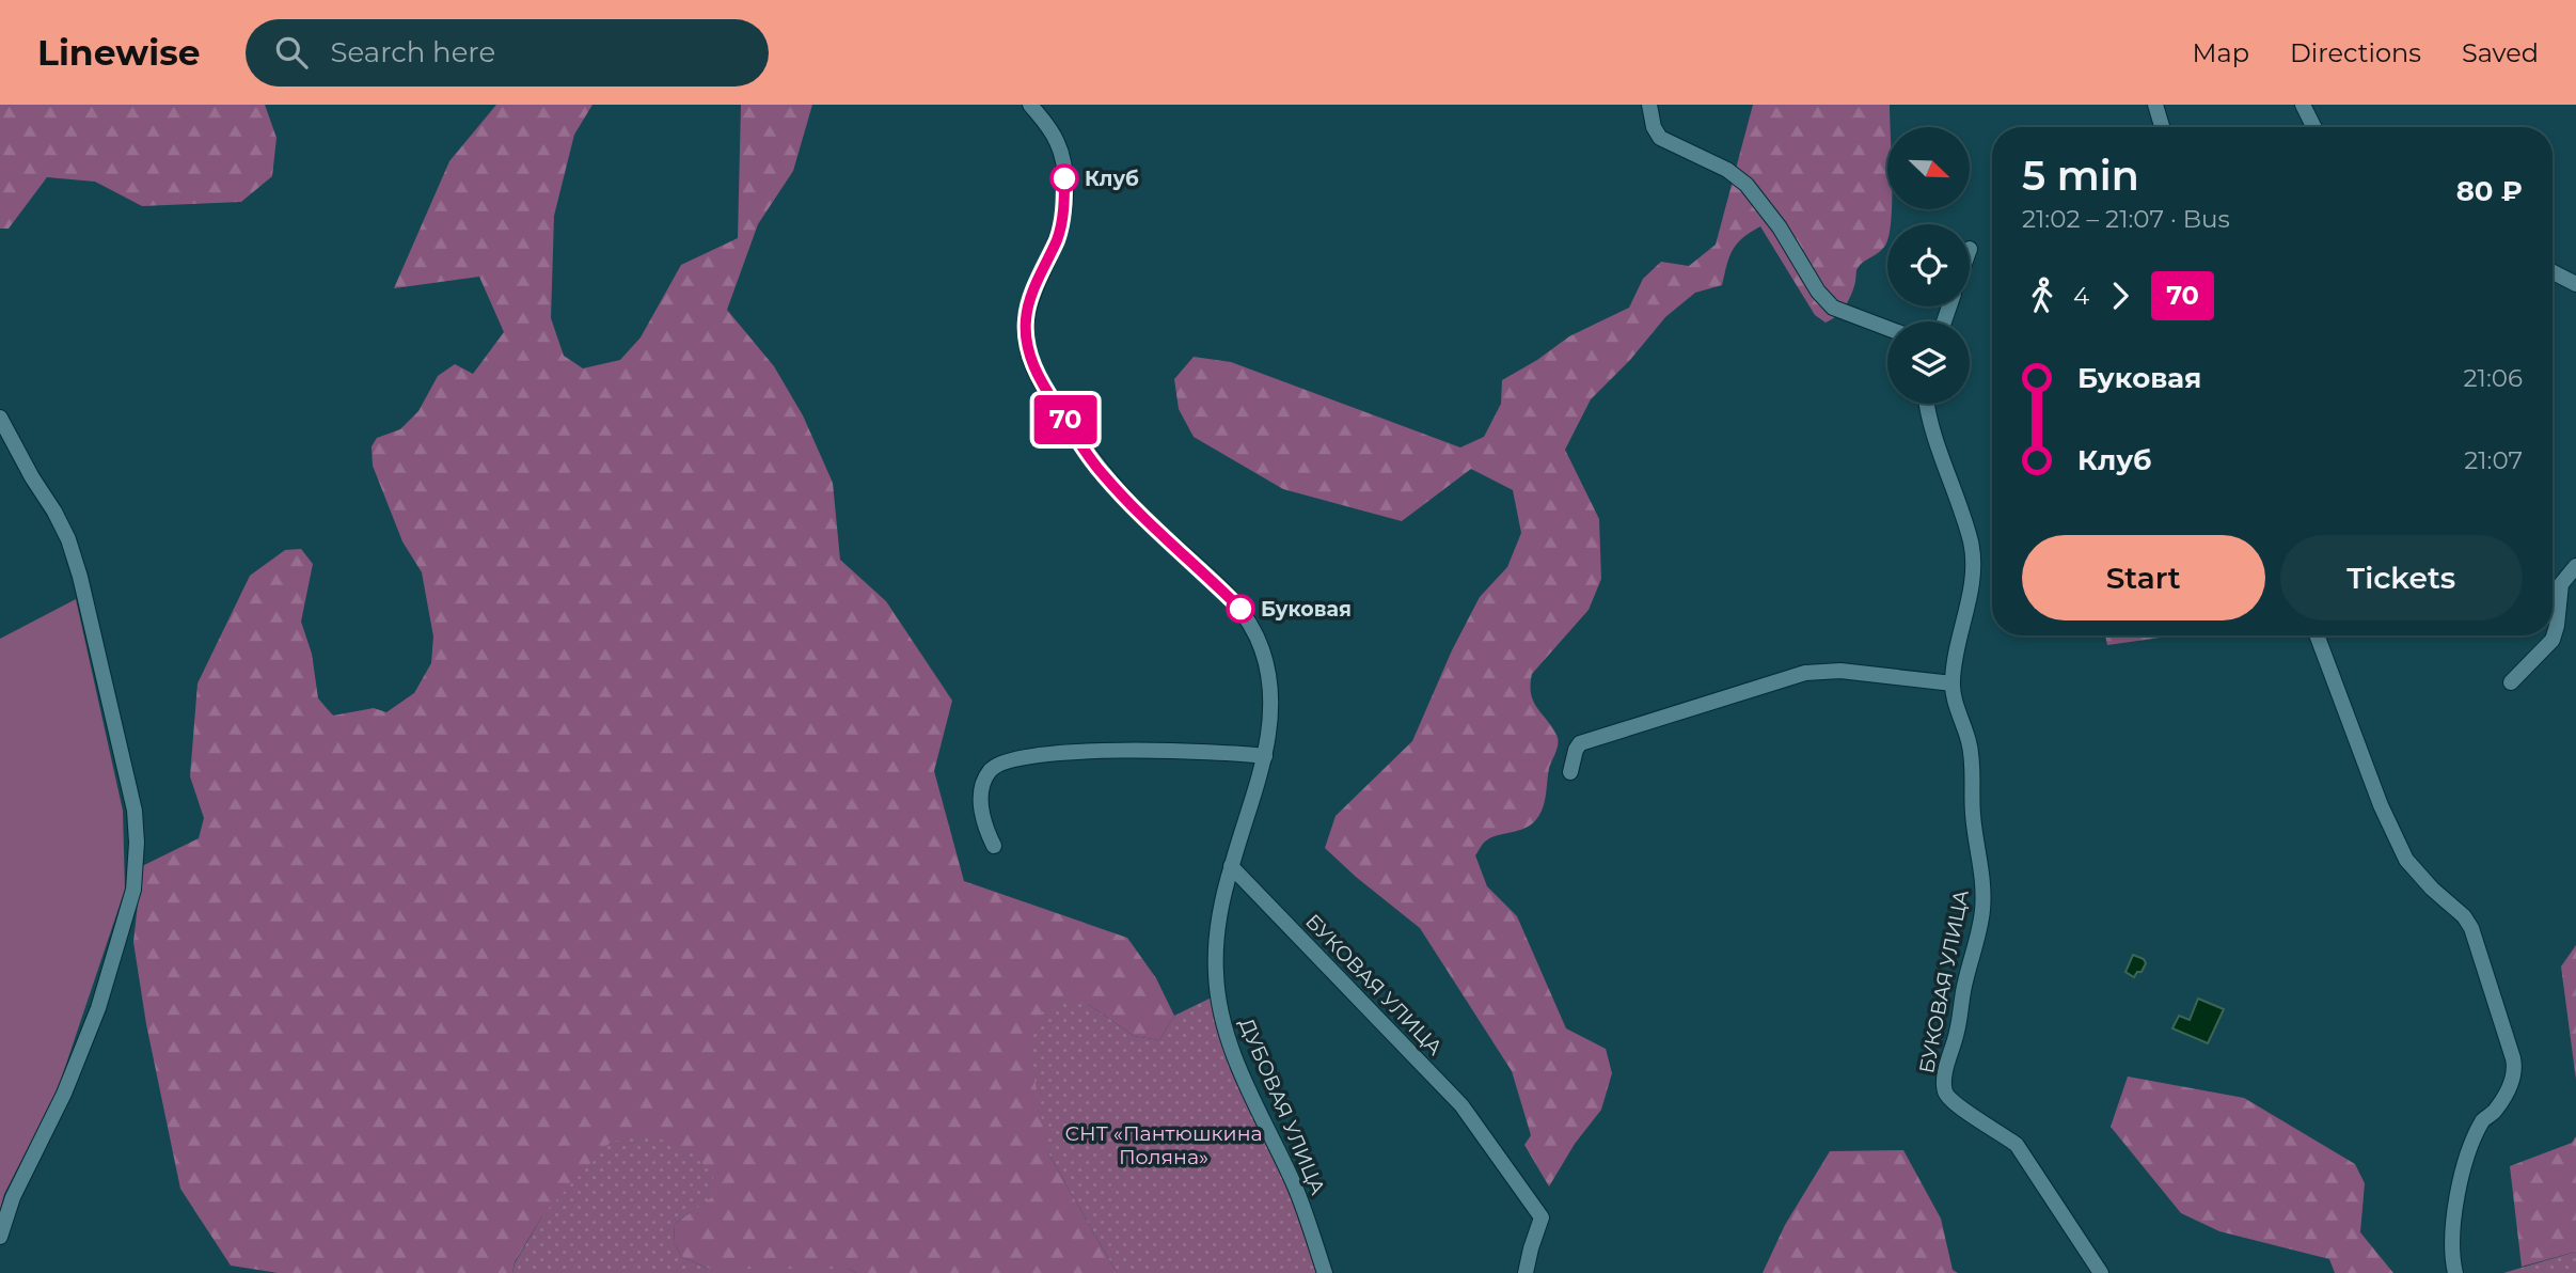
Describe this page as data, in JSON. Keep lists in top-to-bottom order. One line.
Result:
{"streets":{"street":["БУКОВАЯ УЛИЦА","ДУБОВАЯ УЛИЦА"]},"crossings":[["БУКОВАЯ УЛИЦА","ДУБОВАЯ УЛИЦА"]],"parks":["СНТ «Пантюшкина Поляна»"],"places":["Клуб","Буковая"],"lines":["bus line 70"],"north":"bottom right","page":{"header":"Linewise","search":"Search here","nav":["Map","Directions","Saved"],"on_map":"70","heading":["5 min","21:02 – 21:07 · Bus","80 ₽"],"legs":["4","70"],"list":[{"name":"Буковая","value":"21:06"},{"name":"Клуб","value":"21:07"}],"buttons":["Start","Tickets"]}}
